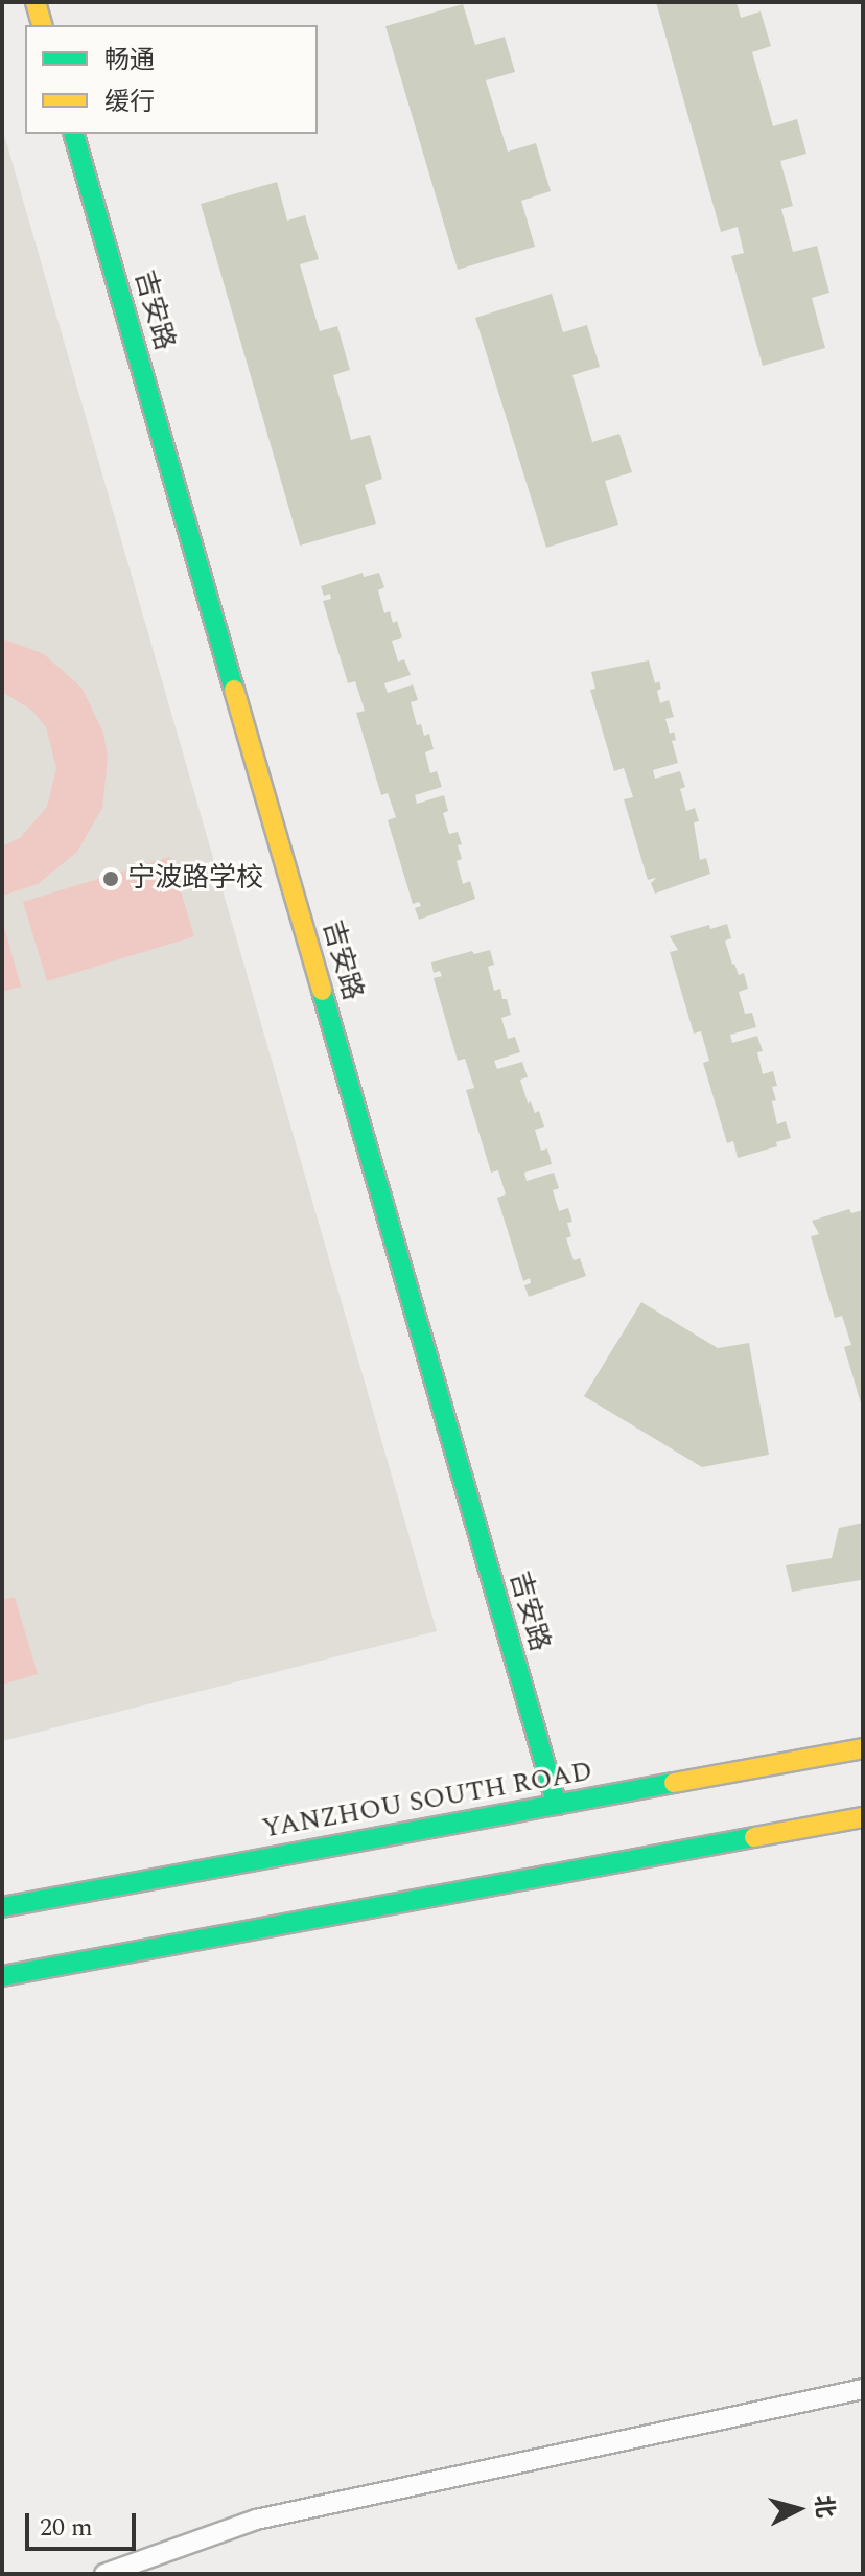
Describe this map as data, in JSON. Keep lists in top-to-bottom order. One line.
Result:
{"streets":{"street":["吉安路","YANZHOU SOUTH ROAD"]},"crossings":[["吉安路","YANZHOU SOUTH ROAD"]],"places":["宁波路学校"],"legend":["畅通","缓行"],"scale_bar":"20 m","north":"right"}
